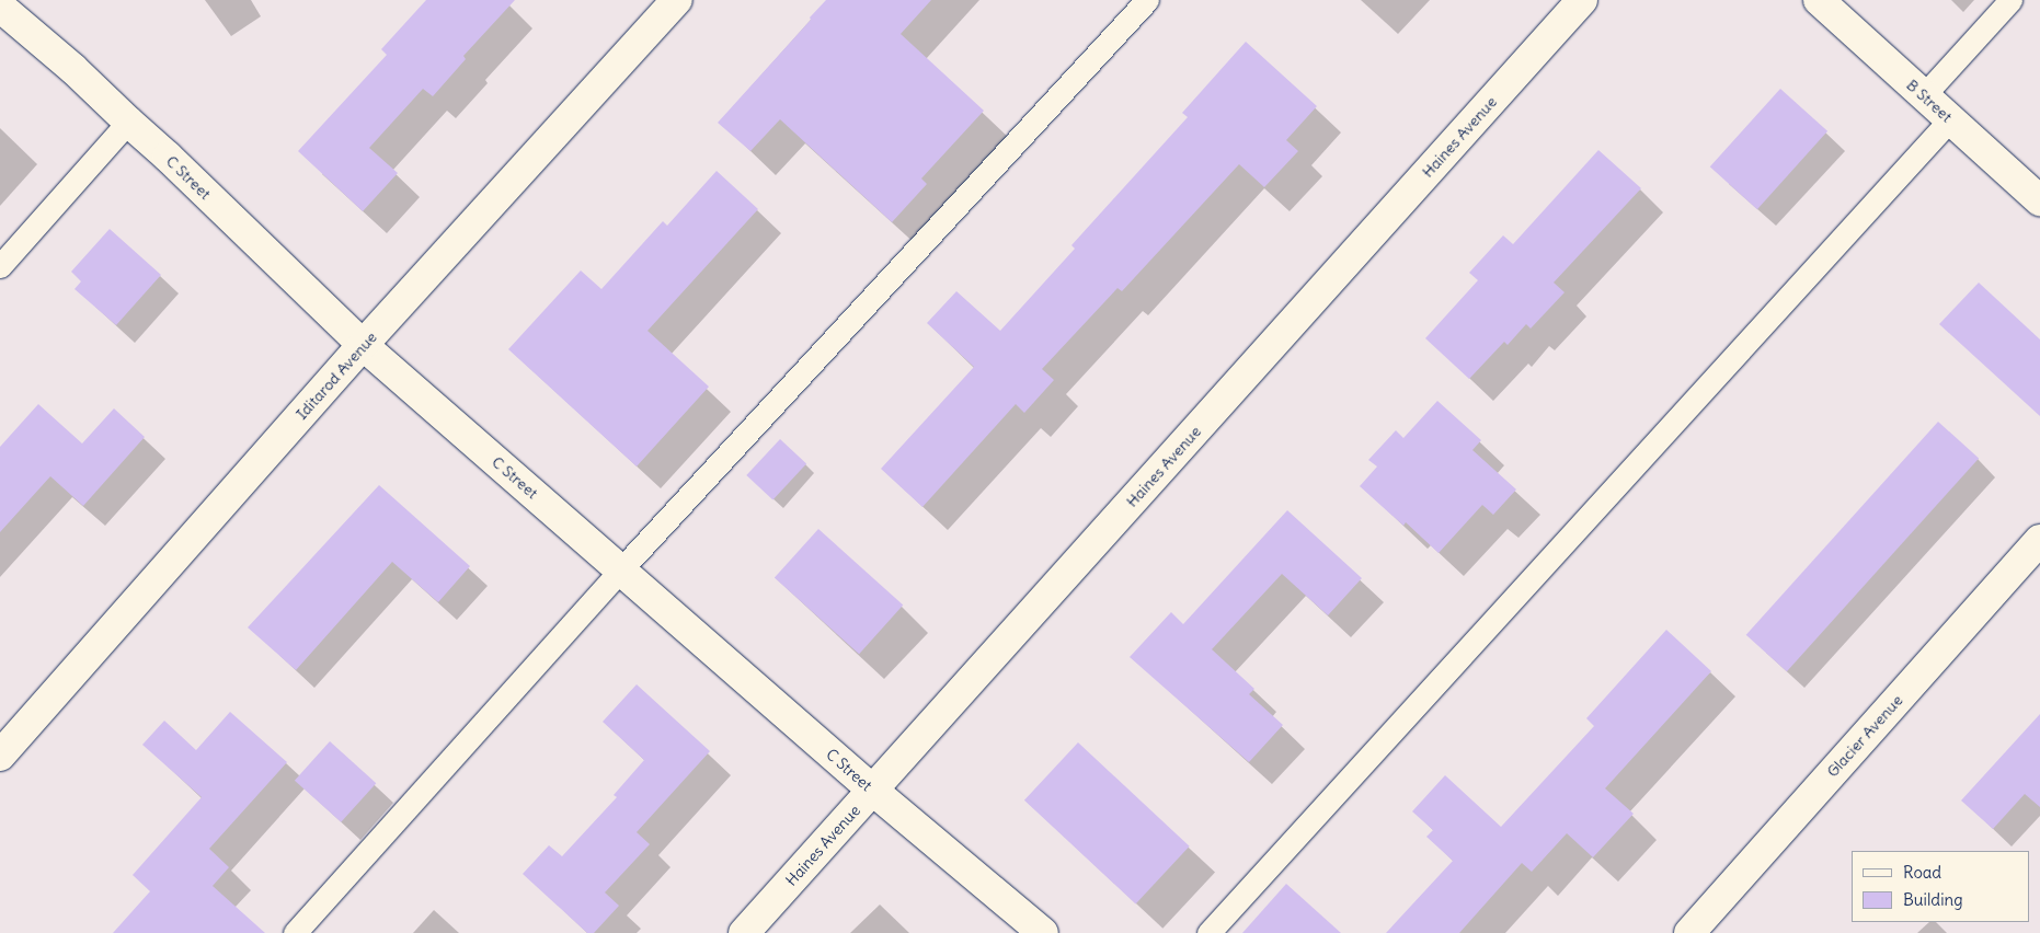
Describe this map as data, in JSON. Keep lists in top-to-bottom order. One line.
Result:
{"streets":{"street":["B Street","Haines Avenue","C Street","Iditarod Avenue","Glacier Avenue"]},"crossings":[["Haines Avenue","C Street"],["C Street","Iditarod Avenue"]],"legend":["Road","Building"]}
